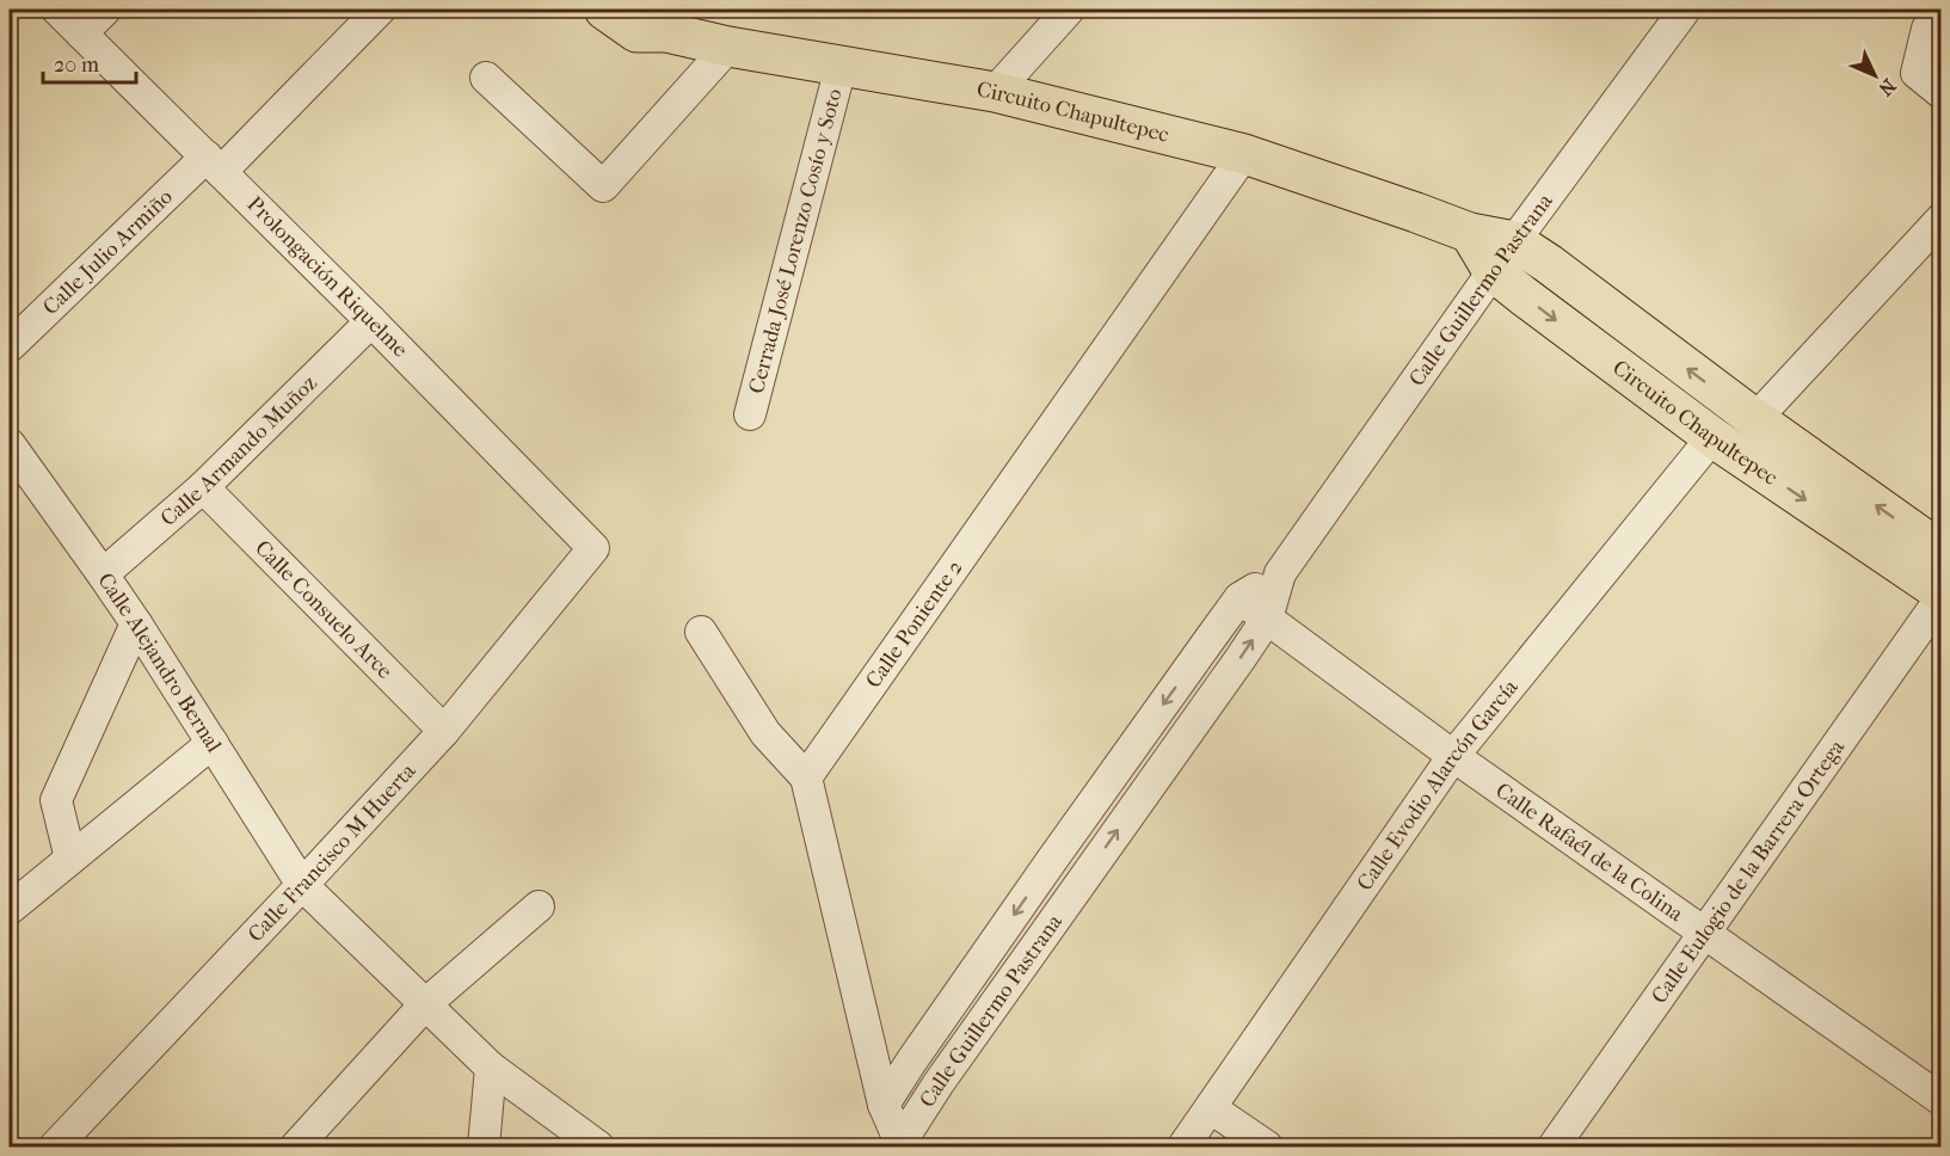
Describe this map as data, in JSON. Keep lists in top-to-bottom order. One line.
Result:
{"streets":{"main road":["Circuito Chapultepec"],"street":["Cerrada José Lorenzo Cosío y Soto","Calle Julio Armiño","Prolongación Riquelme","Calle Guillermo Pastrana","Calle Armando Muñoz","Calle Consuelo Arce","Calle Poniente 2","Calle Alejandro Bernal","Calle Evodio Alarcón García","Calle Rafaél de la Colina","Calle Francisco M Huerta","Calle Eulogio de la Barrera Ortega"]},"crossings":[["Circuito Chapultepec","Cerrada José Lorenzo Cosío y Soto"],["Circuito Chapultepec","Calle Guillermo Pastrana"],["Circuito Chapultepec","Calle Poniente 2"],["Circuito Chapultepec","Calle Evodio Alarcón García"],["Circuito Chapultepec","Calle Eulogio de la Barrera Ortega"],["Calle Julio Armiño","Prolongación Riquelme"],["Prolongación Riquelme","Calle Armando Muñoz"],["Prolongación Riquelme","Calle Francisco M Huerta"],["Calle Guillermo Pastrana","Calle Rafaél de la Colina"],["Calle Armando Muñoz","Calle Consuelo Arce"],["Calle Armando Muñoz","Calle Alejandro Bernal"],["Calle Consuelo Arce","Calle Francisco M Huerta"],["Calle Alejandro Bernal","Calle Francisco M Huerta"],["Calle Evodio Alarcón García","Calle Rafaél de la Colina"],["Calle Rafaél de la Colina","Calle Eulogio de la Barrera Ortega"]],"scale_bar":"20 m","north":"bottom right"}
